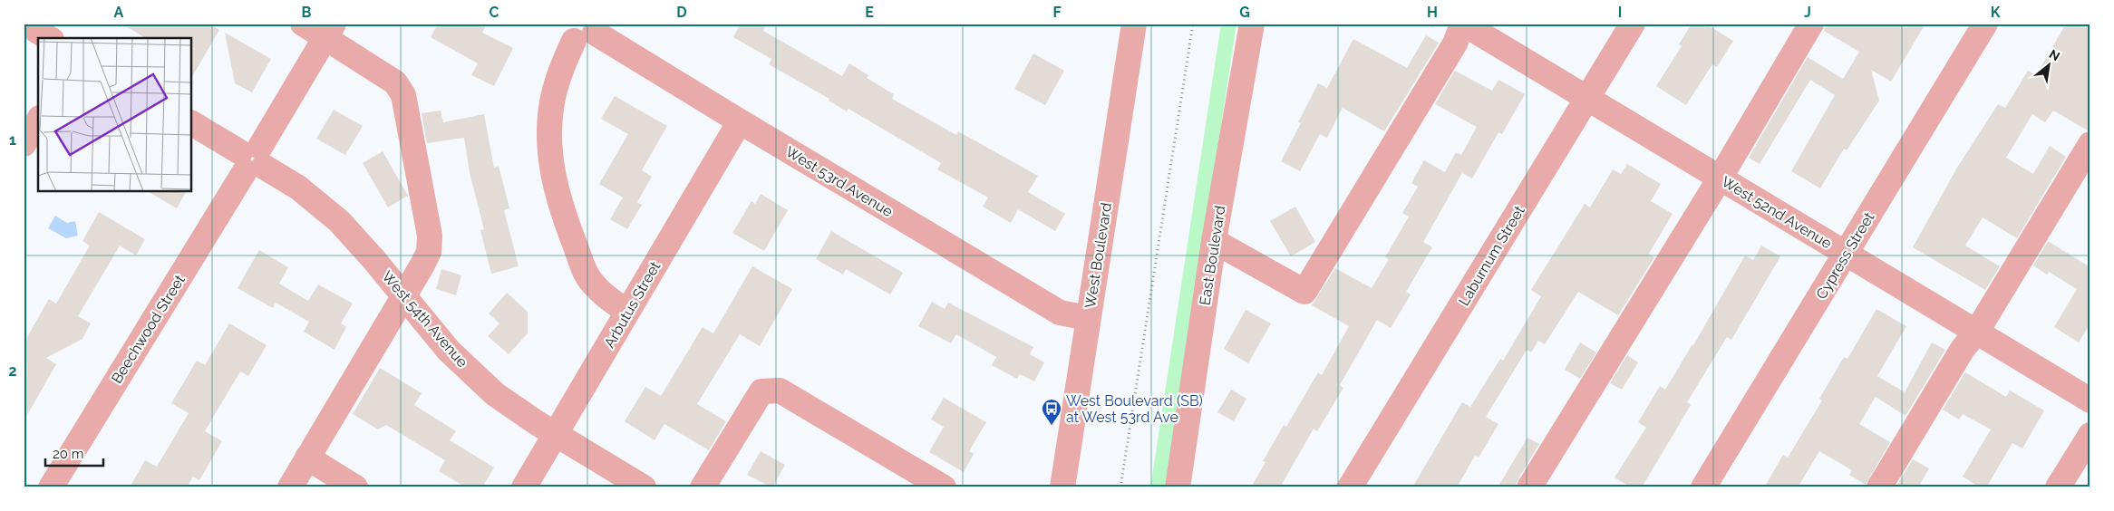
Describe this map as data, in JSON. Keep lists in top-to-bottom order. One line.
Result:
{"streets":{"street":["West 53rd Avenue","West 52nd Avenue","West Boulevard","East Boulevard","Laburnum Street","Cypress Street","Arbutus Street","West 54th Avenue","Beechwood Street"]},"crossings":[["West 53rd Avenue","West Boulevard"],["West 53rd Avenue","Arbutus Street"],["West 52nd Avenue","Laburnum Street"],["West 52nd Avenue","Cypress Street"],["Arbutus Street","West 54th Avenue"],["West 54th Avenue","Beechwood Street"]],"places":{"bus stop":["West Boulevard (SB) at West 53rd Ave"]},"scale_bar":"20 m","north":"top right","grid":{"columns":["A","B","C","D","E","F","G","H","I","J","K"],"rows":["1","2"]}}
